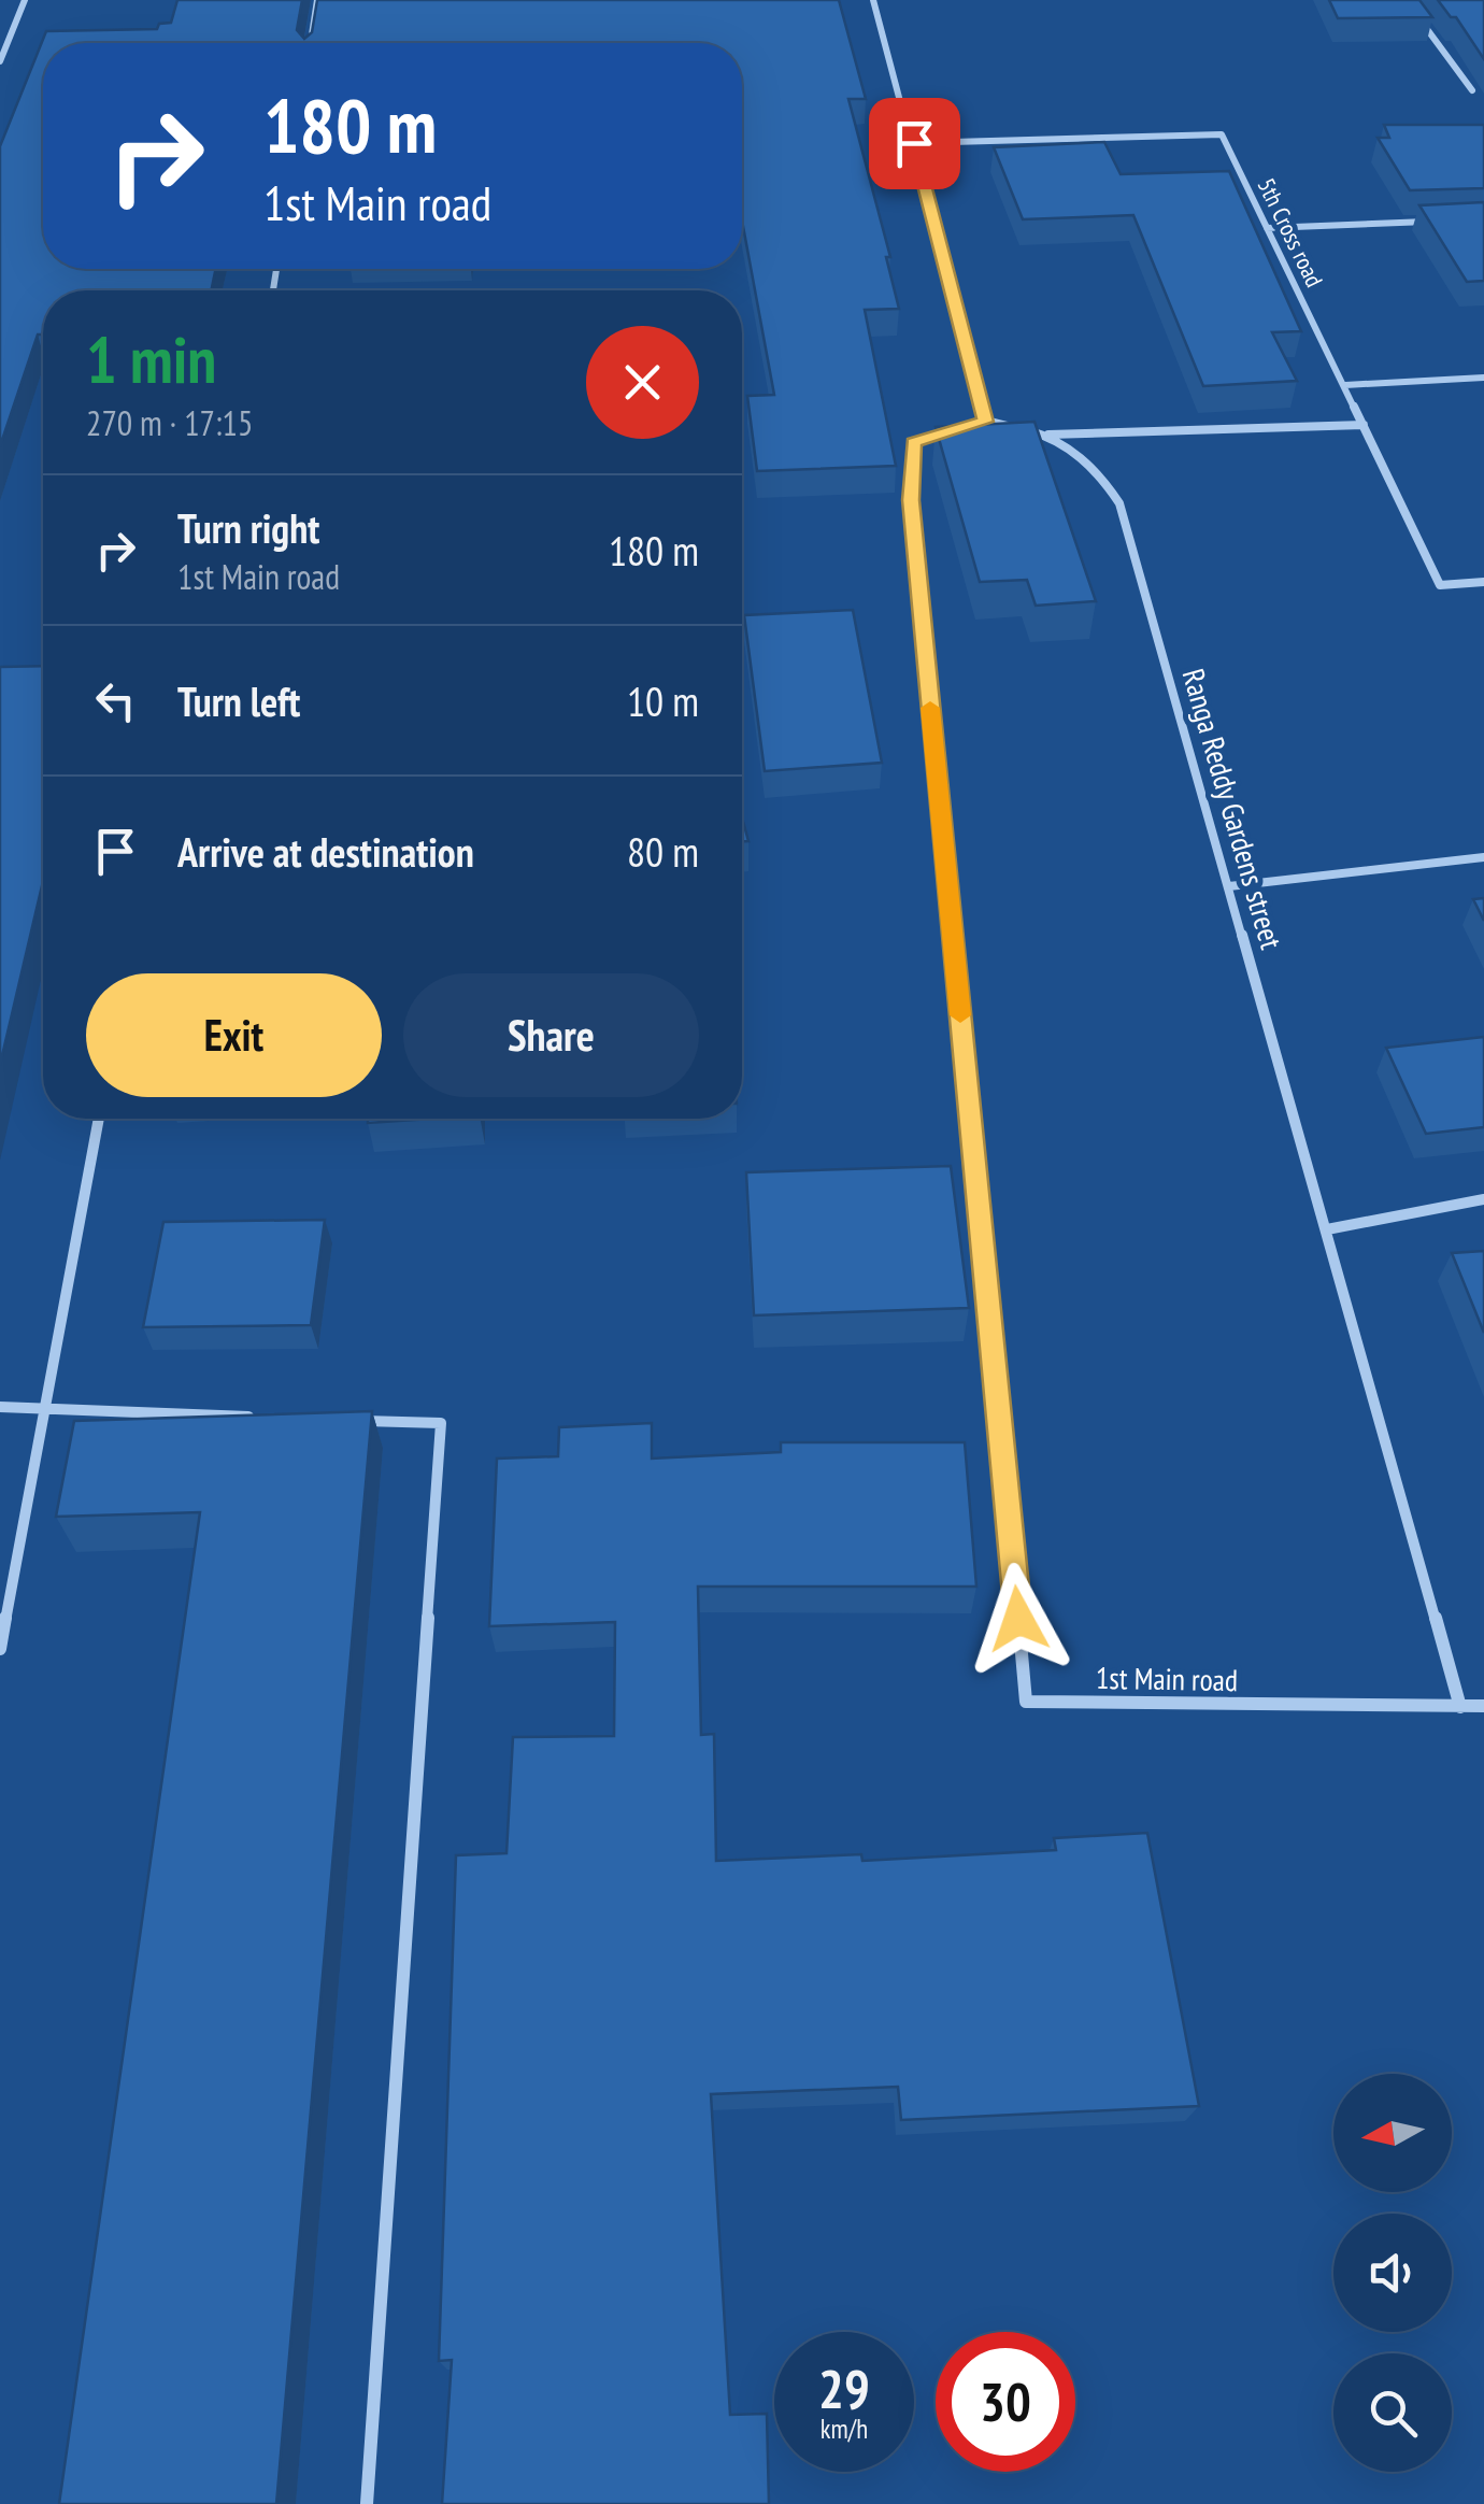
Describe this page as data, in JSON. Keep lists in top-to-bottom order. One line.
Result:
{"streets":{"street":["5th Cross road","Ranga Reddy Gardens street","1st Main road"]},"crossings":[["Ranga Reddy Gardens street","1st Main road"]],"north":"left","page":{"turn":["180 m","1st Main road"],"heading":["1 min","270 m · 17:15"],"list":[{"name":"Turn right","note":"1st Main road","value":"180 m"},{"name":"Turn left","value":"10 m"},{"name":"Arrive at destination","value":"80 m"}],"buttons":["Exit","Share"],"speed":"29 km/h","limit":"30"}}
